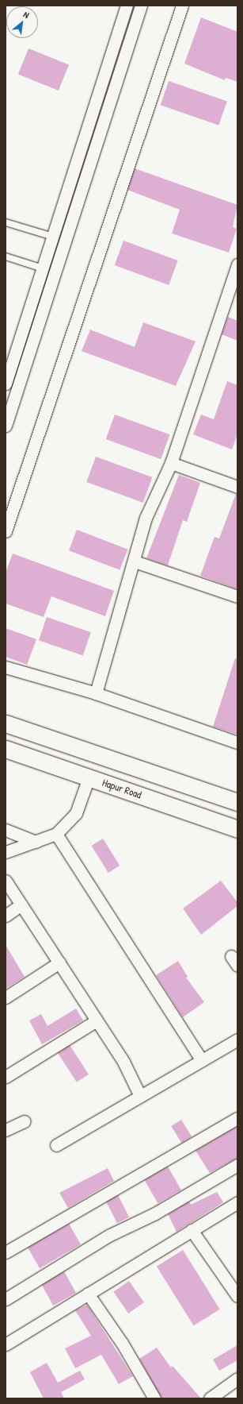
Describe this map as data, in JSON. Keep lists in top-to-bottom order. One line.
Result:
{"streets":{"main road":["Hapur Road"]},"north":"top right"}
